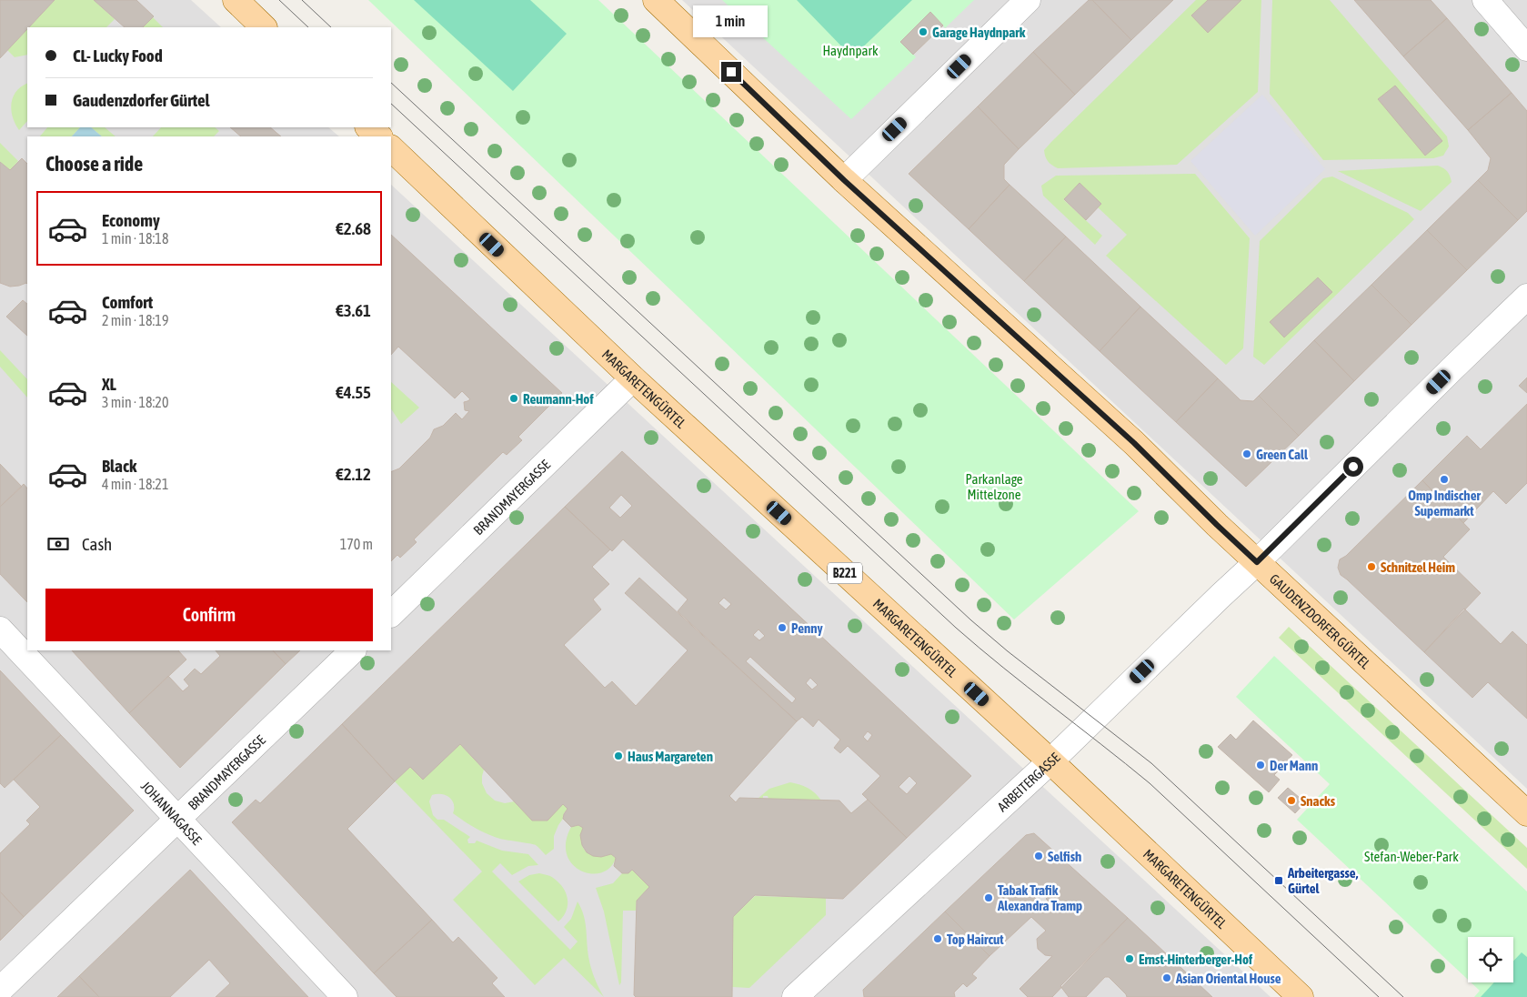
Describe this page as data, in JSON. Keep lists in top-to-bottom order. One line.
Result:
{"streets":{"main road":["MARGARETENGÜRTEL","B221","GAUDENZDORFER GÜRTEL"],"street":["BRANDMAYERGASSE","ARBEITERGASSE","JOHANNAGASSE"]},"crossings":[["MARGARETENGÜRTEL","BRANDMAYERGASSE"],["MARGARETENGÜRTEL","ARBEITERGASSE"],["BRANDMAYERGASSE","JOHANNAGASSE"],["GAUDENZDORFER GÜRTEL","ARBEITERGASSE"]],"parks":["Haydnpark","Parkanlage Mittelzone","Stefan-Weber-Park"],"places":{"other":["Garage Haydnpark","Reumann-Hof","Green Call","Omp Indischer Supermarkt","Schnitzel Heim","Penny","Haus Margareten","Der Mann","Snacks","Selfish","Tabak Trafik Alexandra Tramp","Top Haircut","Ernst-Hinterberger-Hof","Asian Oriental House"],"transit":["Arbeitergasse, Gürtel"]},"page":{"bubble":"1 min","banner":["CL- Lucky Food","Gaudenzdorfer Gürtel"],"heading":"Choose a ride","list":[{"name":"Economy","note":"1 min · 18:18","value":"€2.68"},{"name":"Comfort","note":"2 min · 18:19","value":"€3.61"},{"name":"XL","note":"3 min · 18:20","value":"€4.55"},{"name":"Black","note":"4 min · 18:21","value":"€2.12"}],"pay":["Cash","170 m"],"buttons":"Confirm"}}
